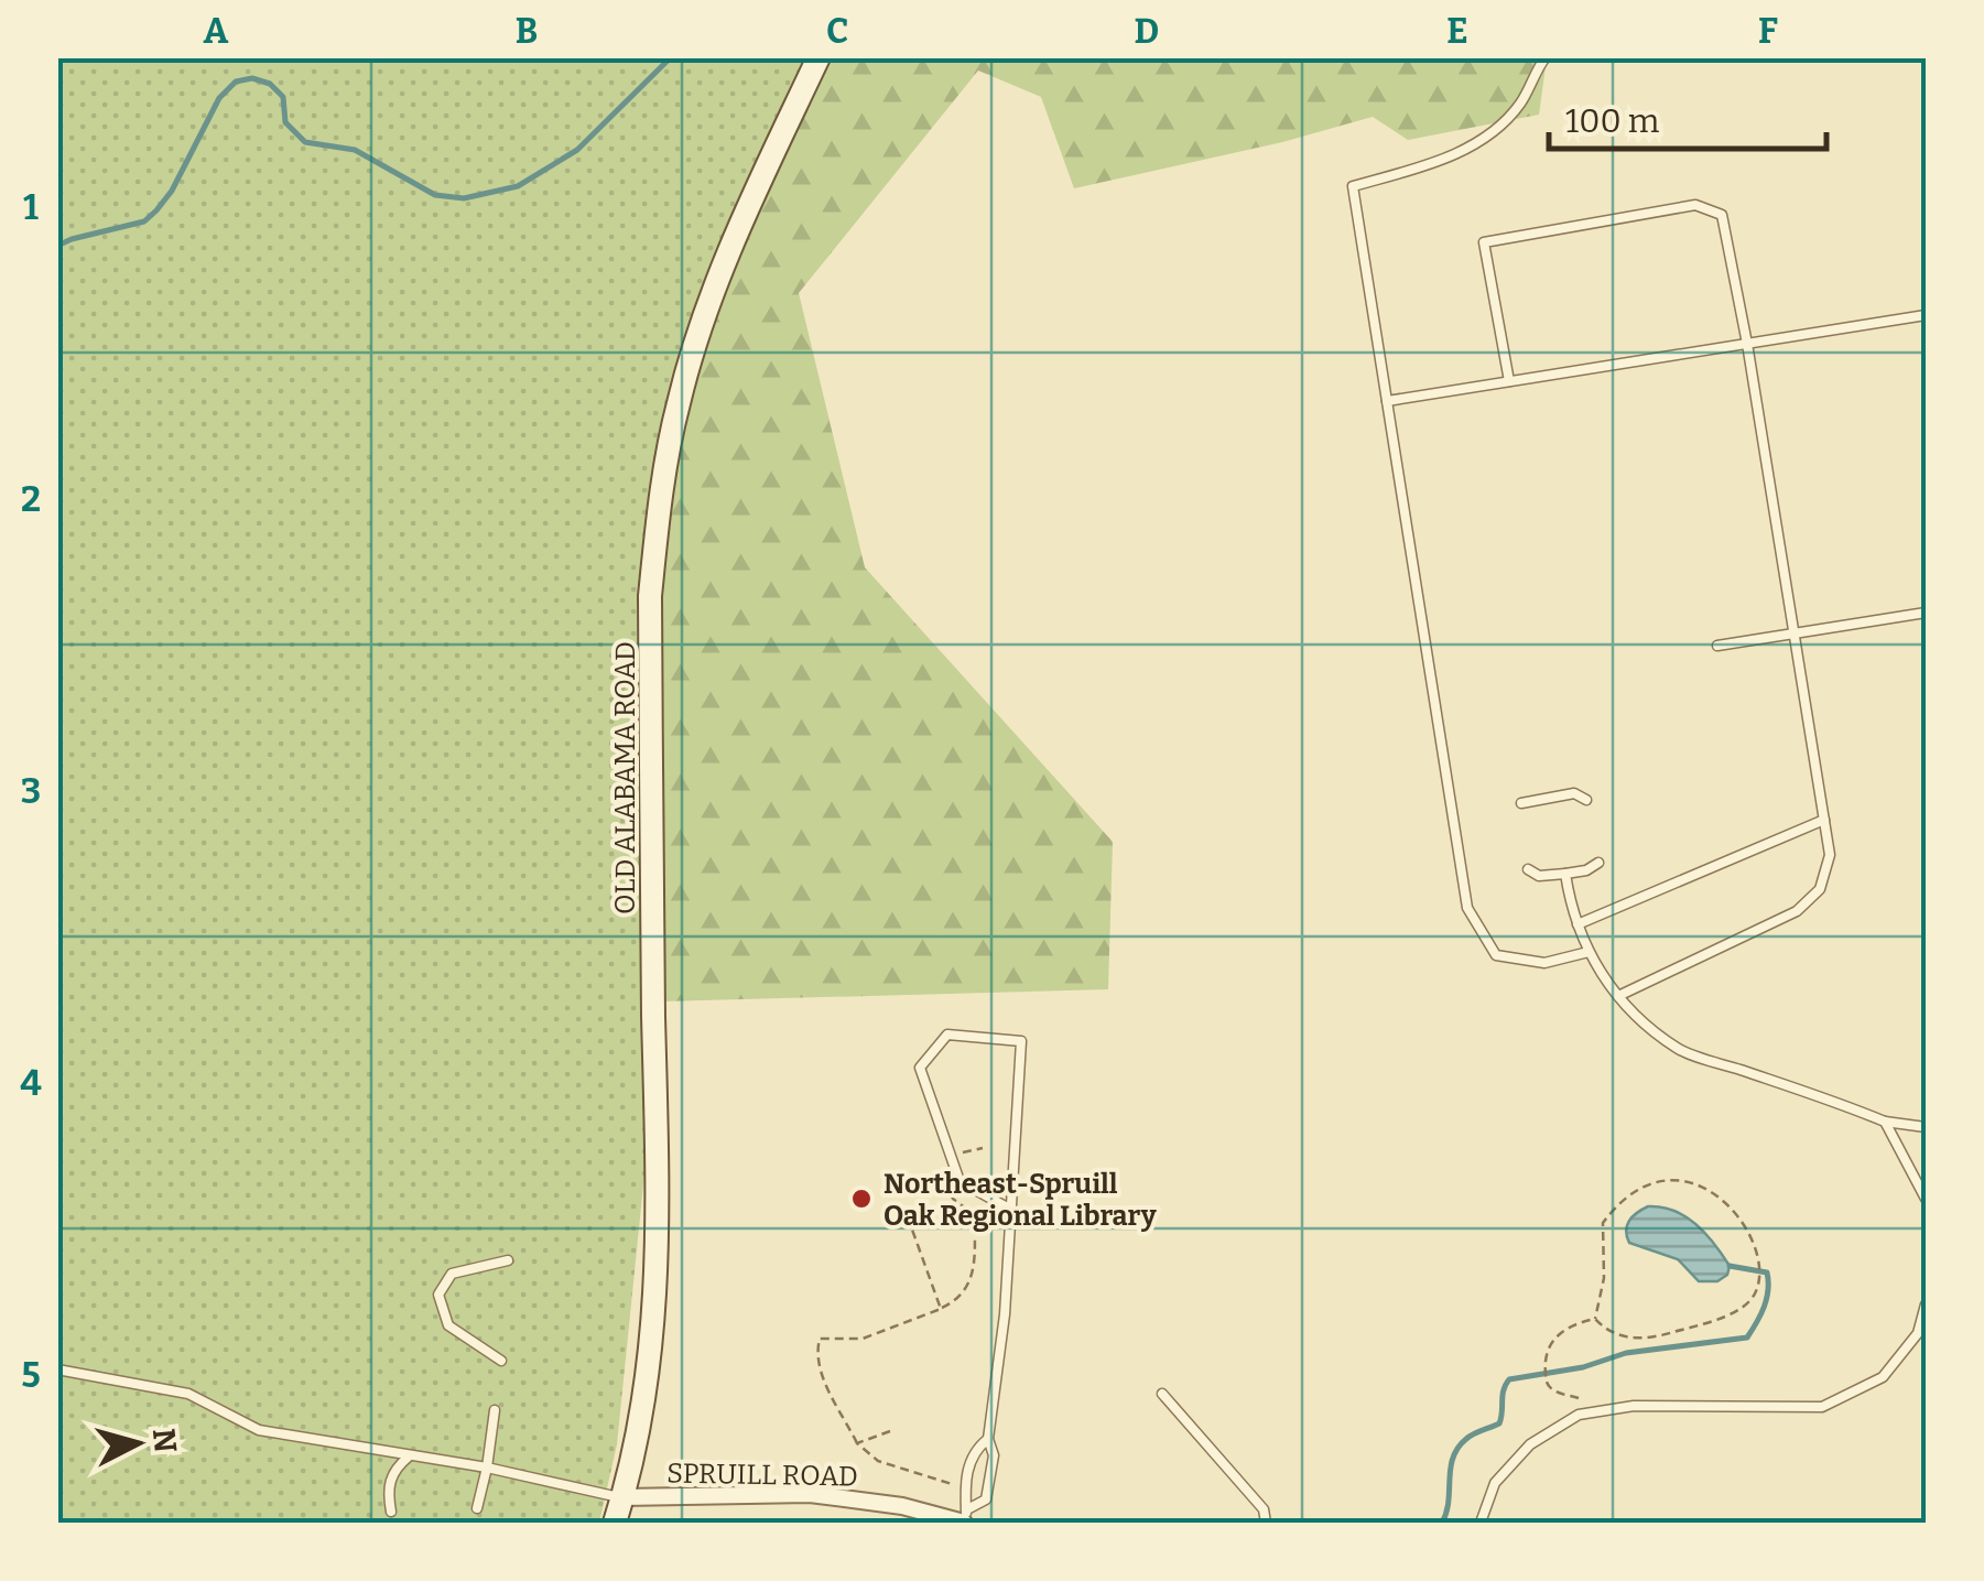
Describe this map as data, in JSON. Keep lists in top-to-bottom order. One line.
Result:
{"streets":{"main road":["OLD ALABAMA ROAD"],"street":["SPRUILL ROAD"]},"crossings":[["OLD ALABAMA ROAD","SPRUILL ROAD"]],"places":["Northeast-Spruill Oak Regional Library"],"scale_bar":"100 m","north":"right","grid":{"columns":["A","B","C","D","E","F"],"rows":["1","2","3","4","5"]}}
